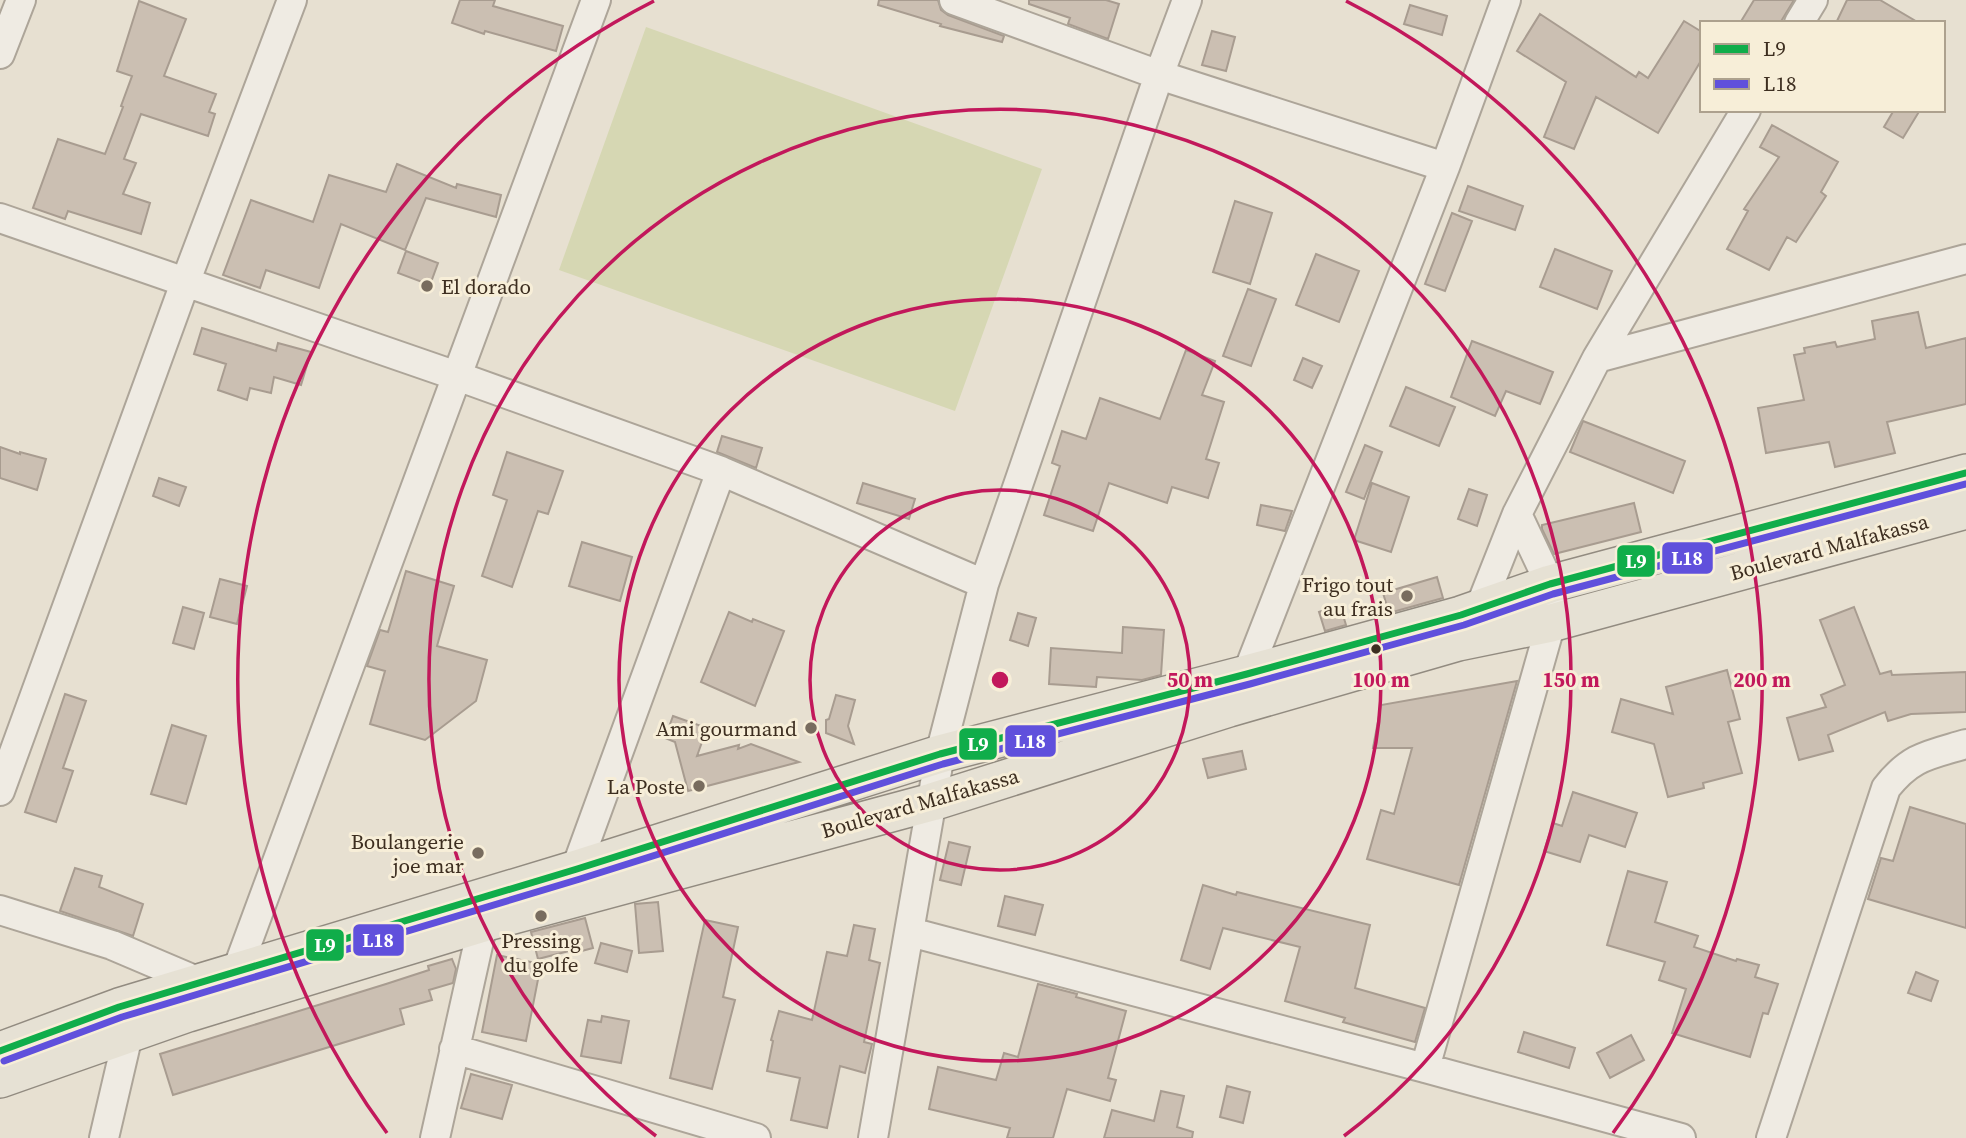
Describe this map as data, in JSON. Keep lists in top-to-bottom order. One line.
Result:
{"streets":{"main road":["Boulevard Malfakassa"]},"places":["El dorado","Frigo tout au frais","Ami gourmand","La Poste","Boulangerie joe mar","Pressing du golfe"],"lines":["transit line L9","transit line L18"],"legend":["L9","L18"],"rings":["50 m","100 m","150 m","200 m"]}
